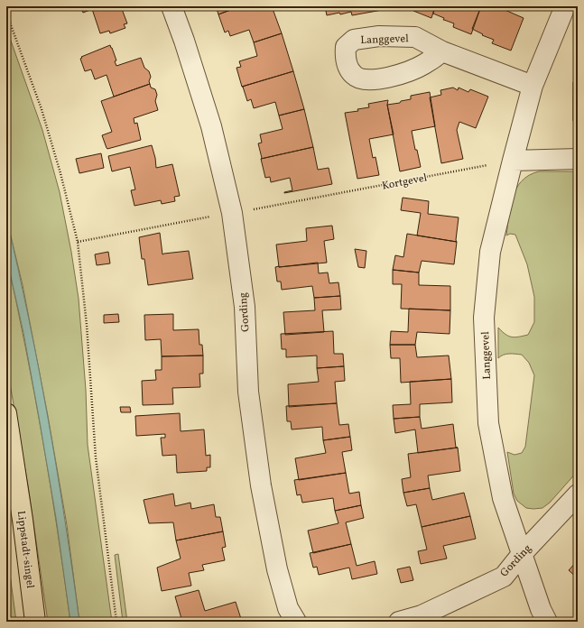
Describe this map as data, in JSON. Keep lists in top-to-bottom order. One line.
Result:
{"streets":{"main road":["Lippstadt-singel"],"street":["Langgevel","Gording"],"path":["Kortgevel"]},"crossings":[["Langgevel","Kortgevel"],["Langgevel","Gording"],["Kortgevel","Gording"]]}
